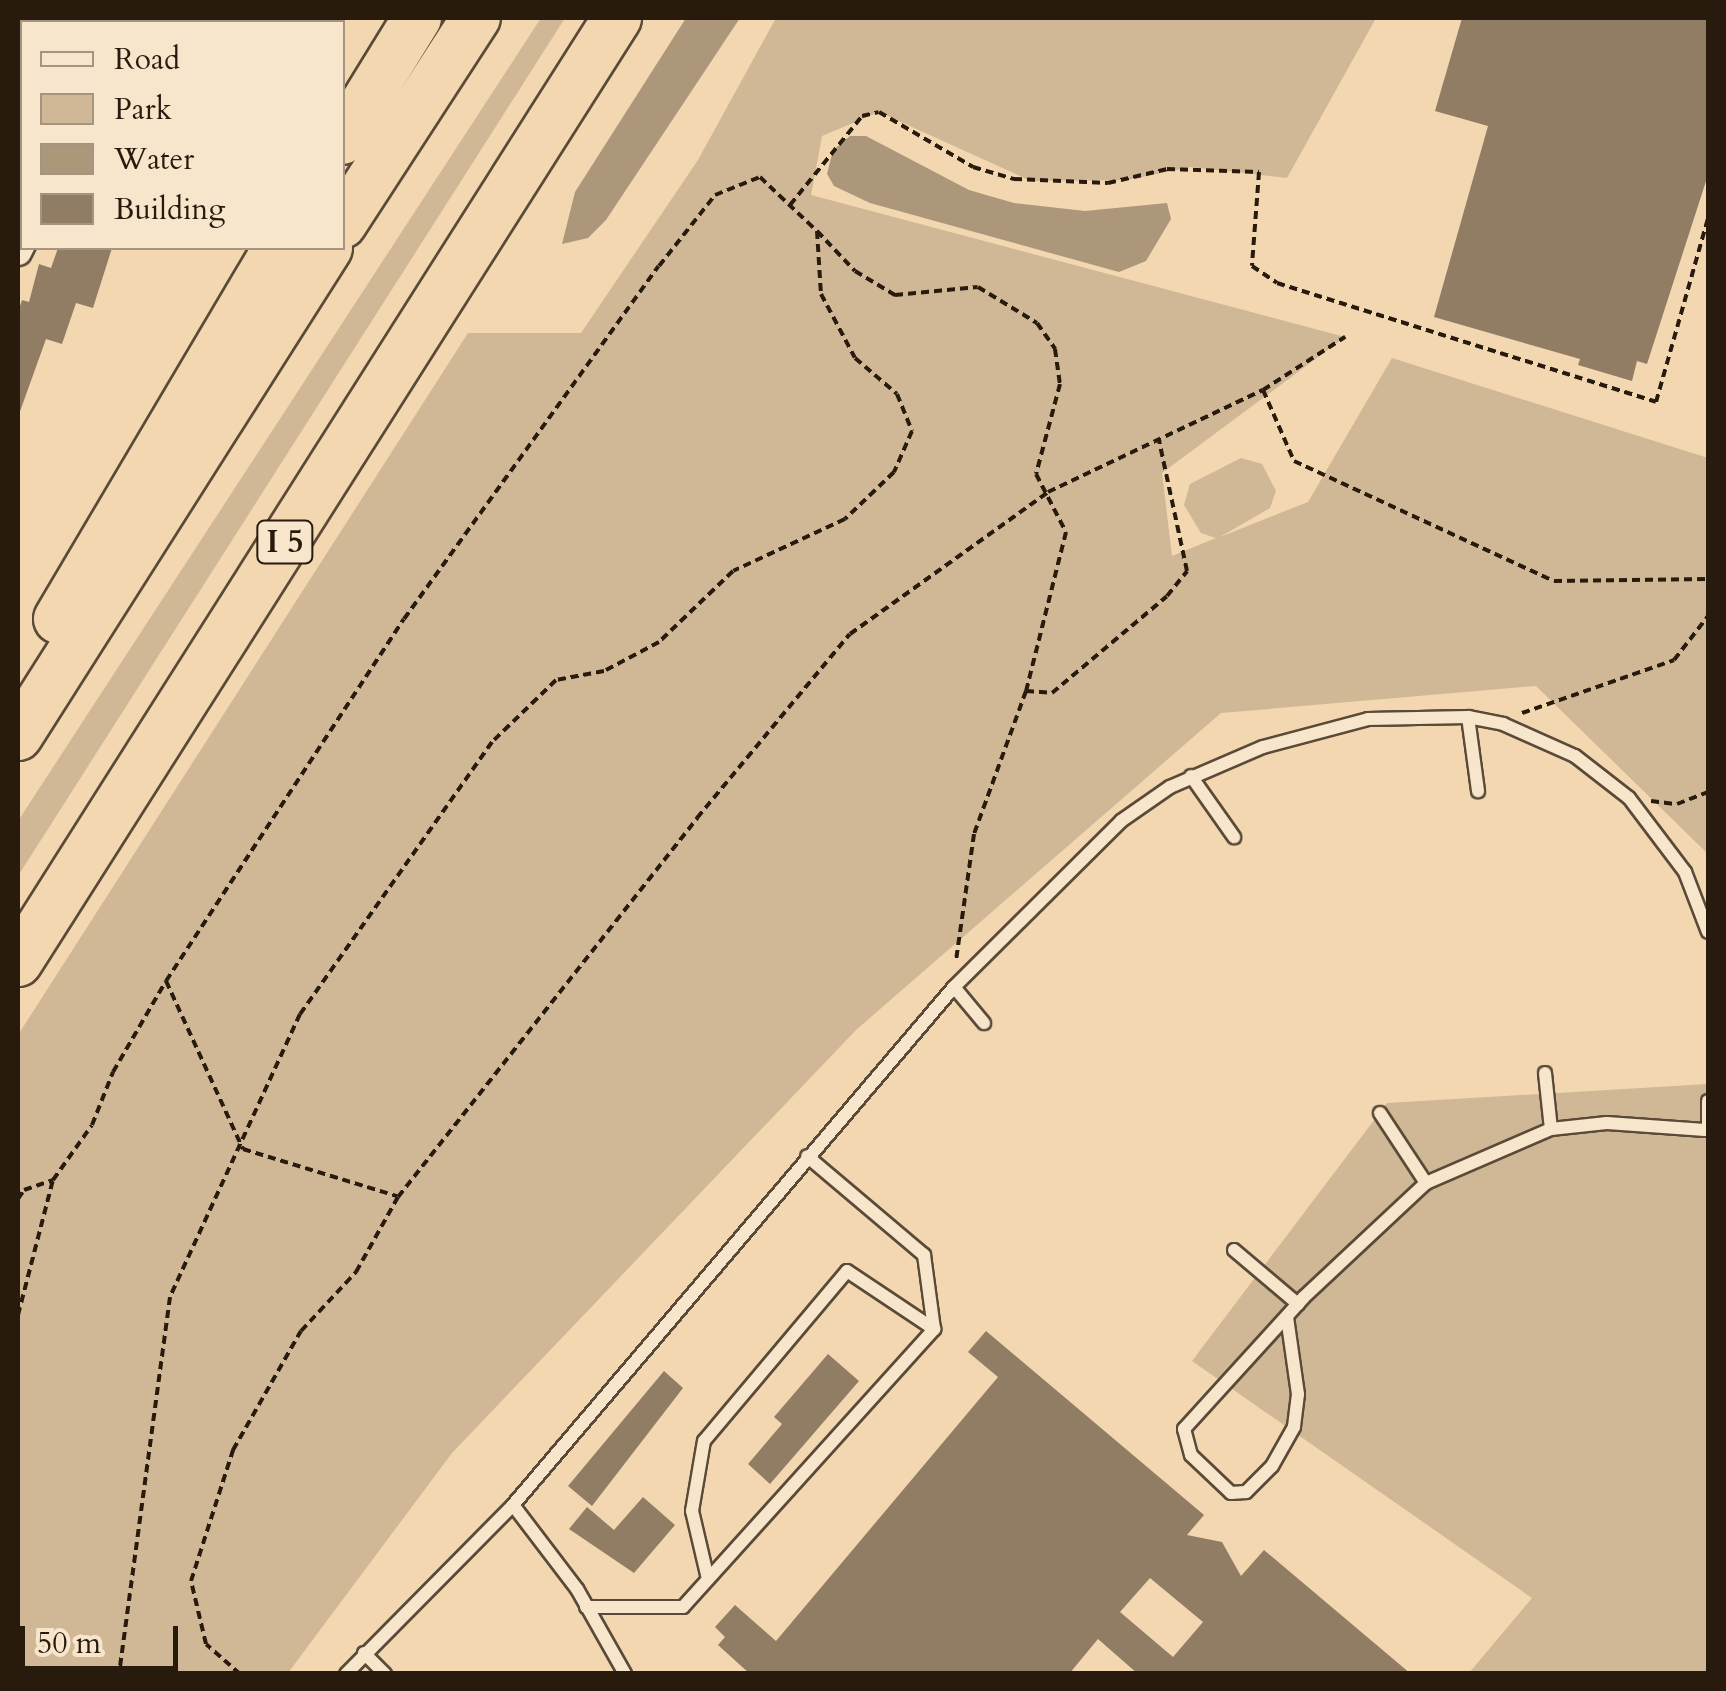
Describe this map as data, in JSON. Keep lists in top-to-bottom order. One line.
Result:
{"streets":{"highway":["I 5"]},"legend":["Road","Park","Water","Building"],"scale_bar":"50 m"}
